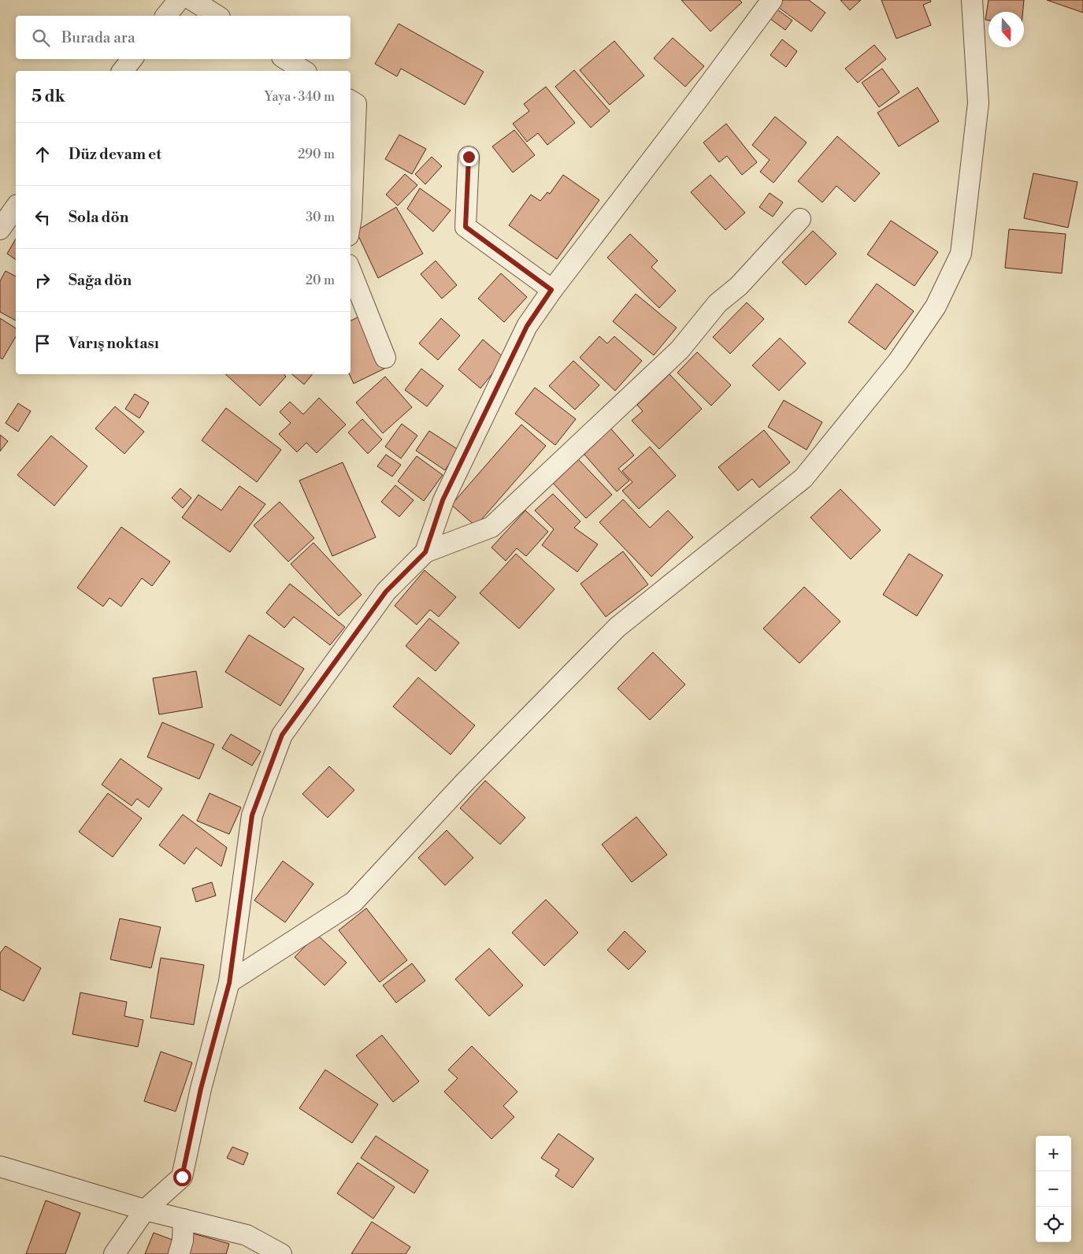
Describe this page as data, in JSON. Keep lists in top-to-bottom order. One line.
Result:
{"north":"bottom","page":{"search":"Burada ara","heading":["5 dk","Yaya · 340 m"],"list":[["Düz devam et","290 m"],["Sola dön","30 m"],["Sağa dön","20 m"],"Varış noktası"],"map_buttons":["+","−"]}}
